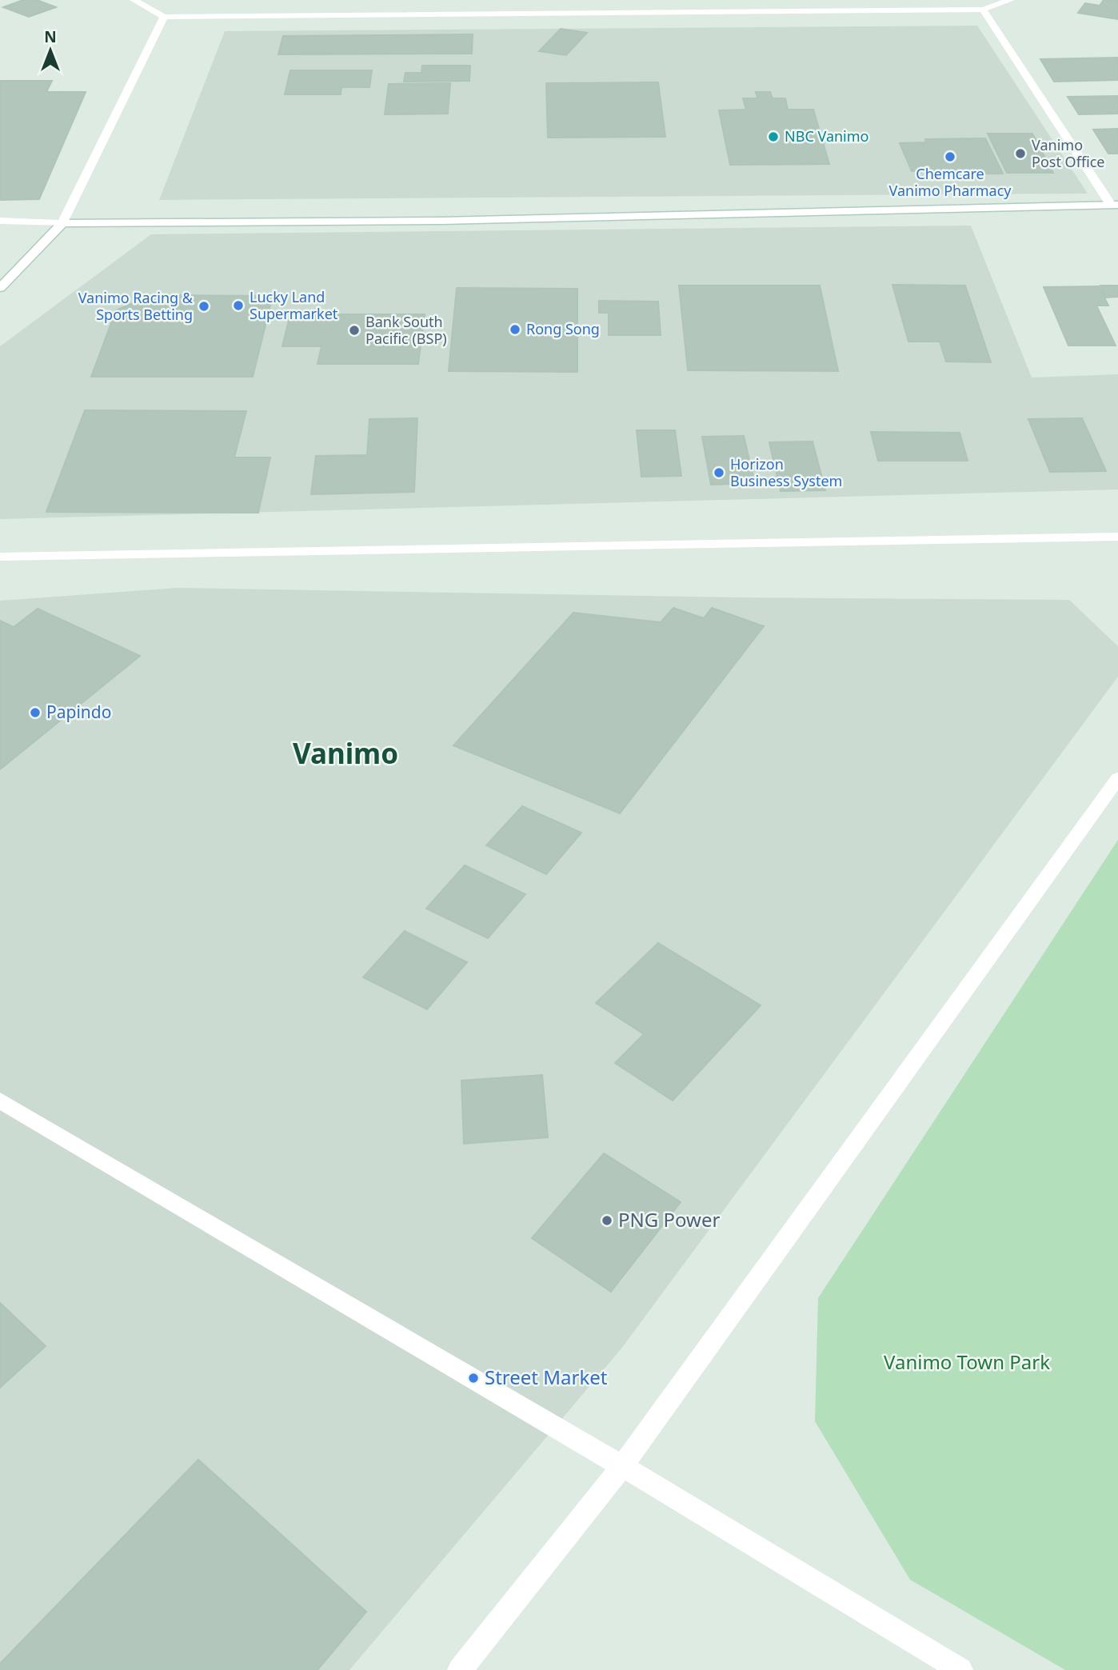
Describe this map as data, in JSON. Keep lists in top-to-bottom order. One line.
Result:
{"districts":["Vanimo"],"parks":["Vanimo Town Park"],"places":["NBC Vanimo","Vanimo Post Office","Chemcare Vanimo Pharmacy","Lucky Land Supermarket","Vanimo Racing & Sports Betting","Rong Song","Bank South Pacific (BSP)","Horizon Business System","Papindo","PNG Power","Street Market"],"north":"top"}
